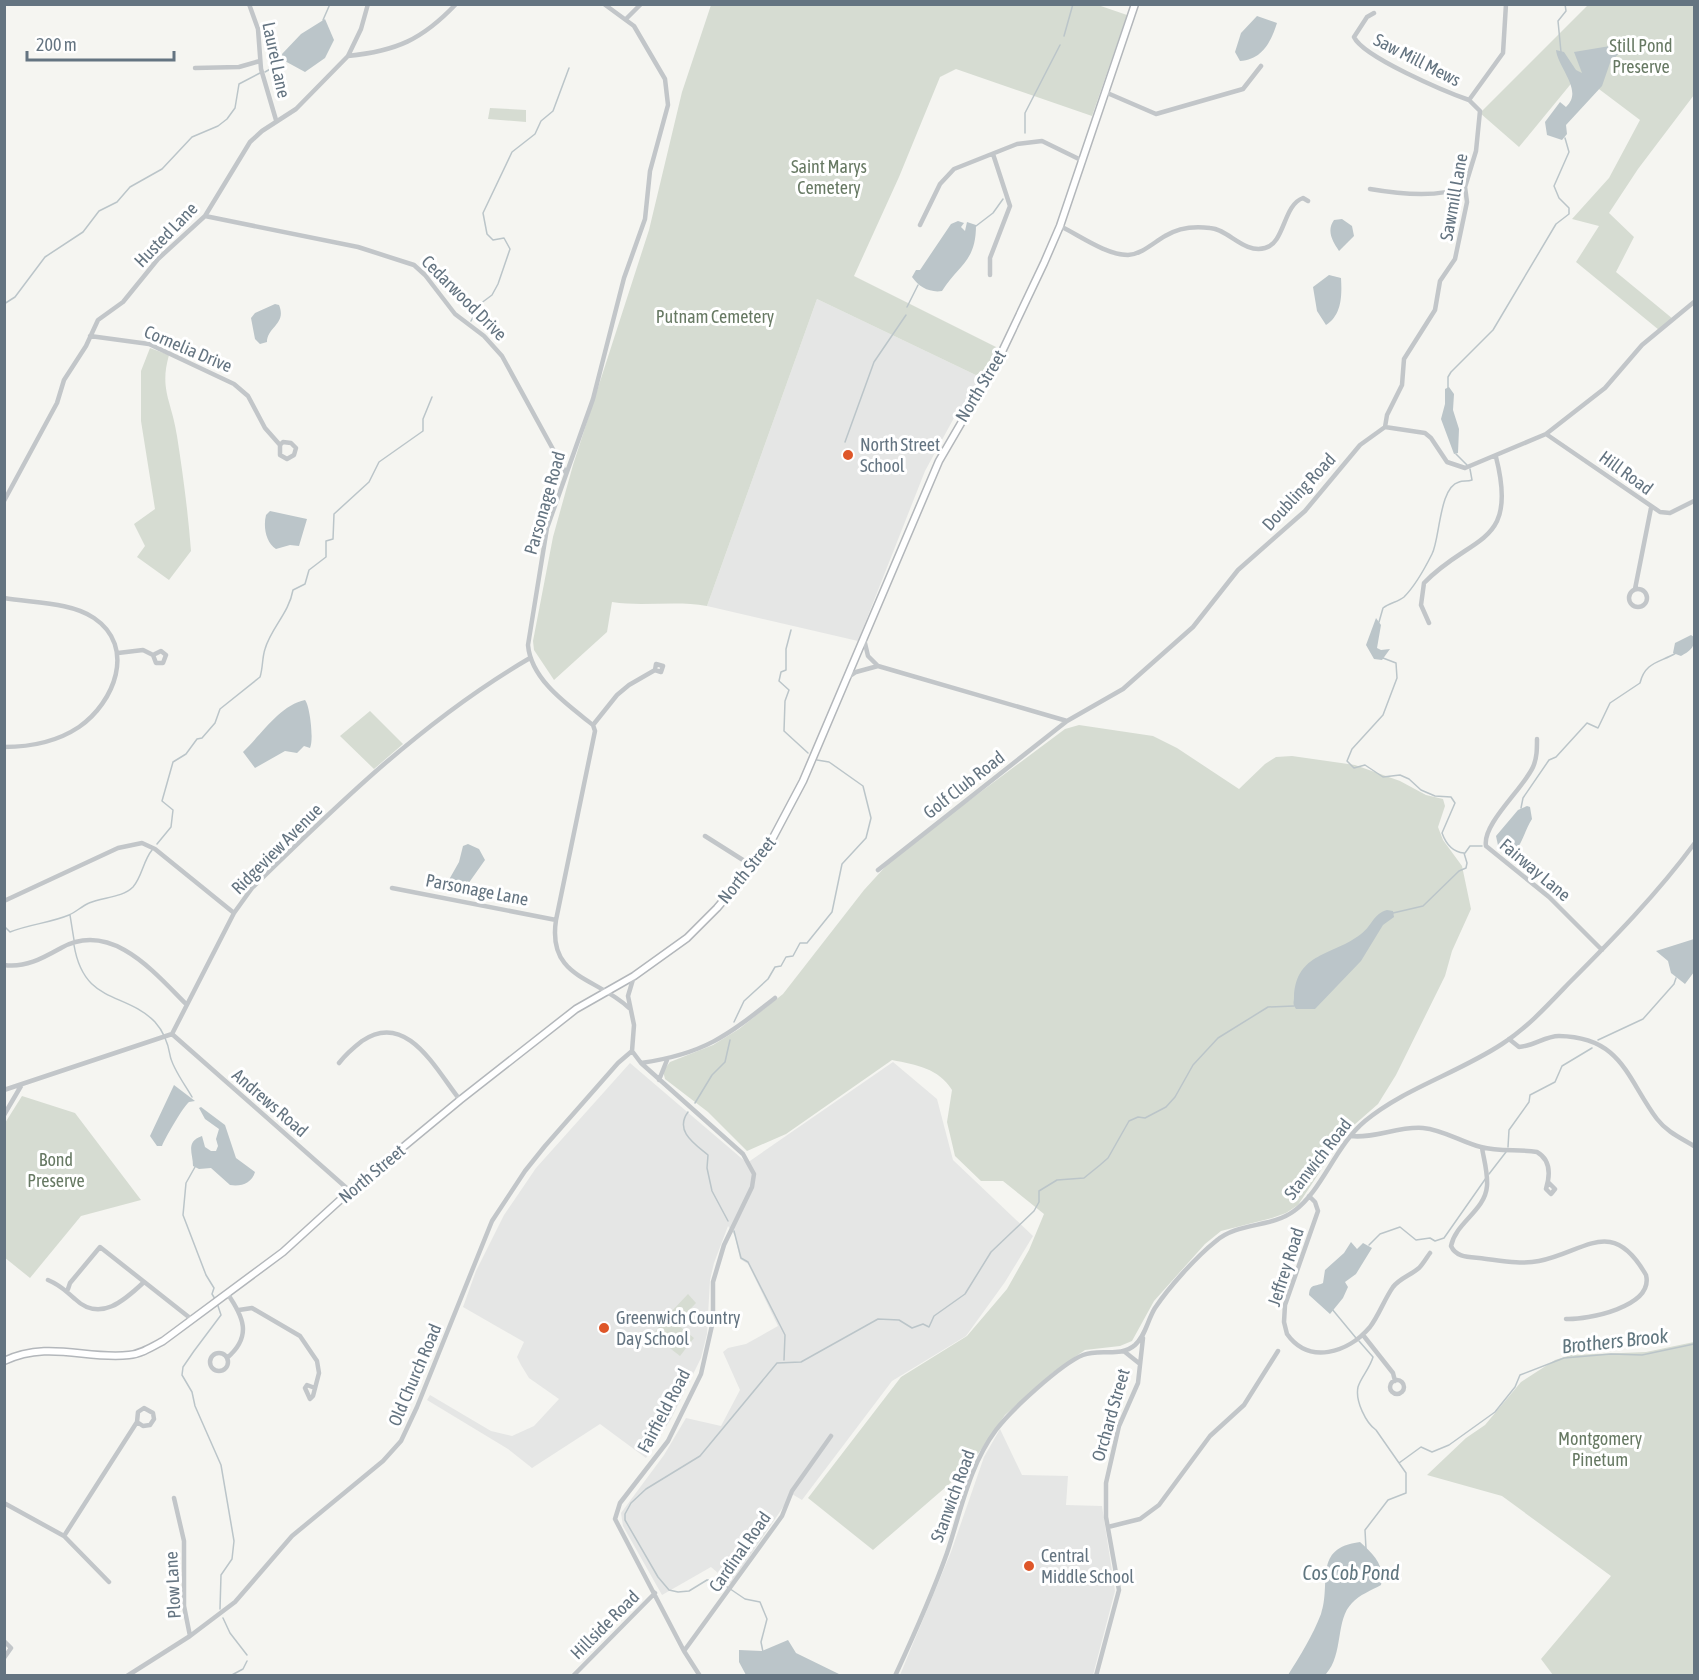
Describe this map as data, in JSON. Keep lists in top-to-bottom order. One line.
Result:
{"streets":{"main road":["North Street"],"street":["Laurel Lane","Saw Mill Mews","Sawmill Lane","Husted Lane","Cedarwood Drive","Cornelia Drive","Hill Road","Doubling Road","Parsonage Road","Golf Club Road","Ridgeview Avenue","Fairway Lane","Parsonage Lane","Andrews Road","Stanwich Road","Jeffrey Road","Old Church Road","Fairfield Road","Orchard Street","Cardinal Road","Plow Lane","Hillside Road"]},"crossings":[["Laurel Lane","Husted Lane"],["Saw Mill Mews","Sawmill Lane"],["Sawmill Lane","Doubling Road"],["Husted Lane","Cedarwood Drive"],["Husted Lane","Cornelia Drive"],["Cedarwood Drive","Parsonage Road"],["North Street","Andrews Road"],["Doubling Road","Golf Club Road"],["Parsonage Road","Ridgeview Avenue"],["Ridgeview Avenue","Andrews Road"],["Fairway Lane","Stanwich Road"],["Stanwich Road","Jeffrey Road"],["Stanwich Road","Orchard Street"],["Old Church Road","Fairfield Road"],["Old Church Road","Plow Lane"],["Fairfield Road","Cardinal Road"],["Fairfield Road","Hillside Road"]],"water":["Brothers Brook","Cos Cob Pond"],"parks":["Still Pond Preserve","Saint Marys Cemetery","Putnam Cemetery","Bond Preserve","Montgomery Pinetum"],"places":["North Street School","Greenwich Country Day School","Central Middle School"],"scale_bar":"200 m"}
